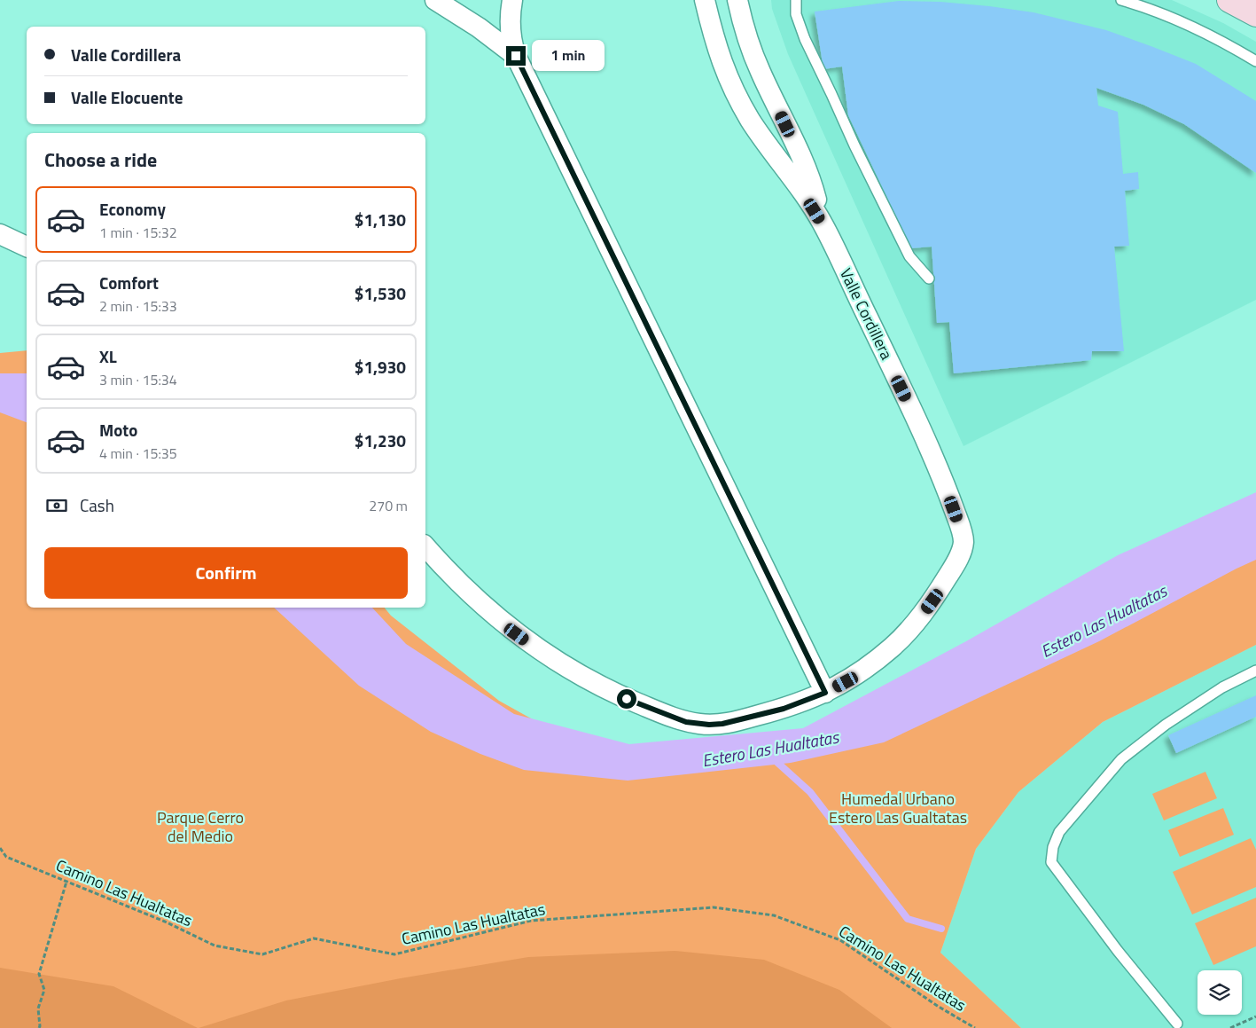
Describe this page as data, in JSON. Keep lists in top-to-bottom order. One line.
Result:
{"streets":{"street":["Valle Cordillera"],"path":["Camino Las Hualtatas"]},"water":["Estero Las Hualtatas"],"parks":["Humedal Urbano Estero Las Gualtatas","Parque Cerro del Medio"],"page":{"banner":["Valle Cordillera","Valle Elocuente"],"bubble":"1 min","heading":"Choose a ride","list":[{"name":"Economy","note":"1 min · 15:32","value":"$1,130"},{"name":"Comfort","note":"2 min · 15:33","value":"$1,530"},{"name":"XL","note":"3 min · 15:34","value":"$1,930"},{"name":"Moto","note":"4 min · 15:35","value":"$1,230"}],"pay":["Cash","270 m"],"buttons":"Confirm"}}
